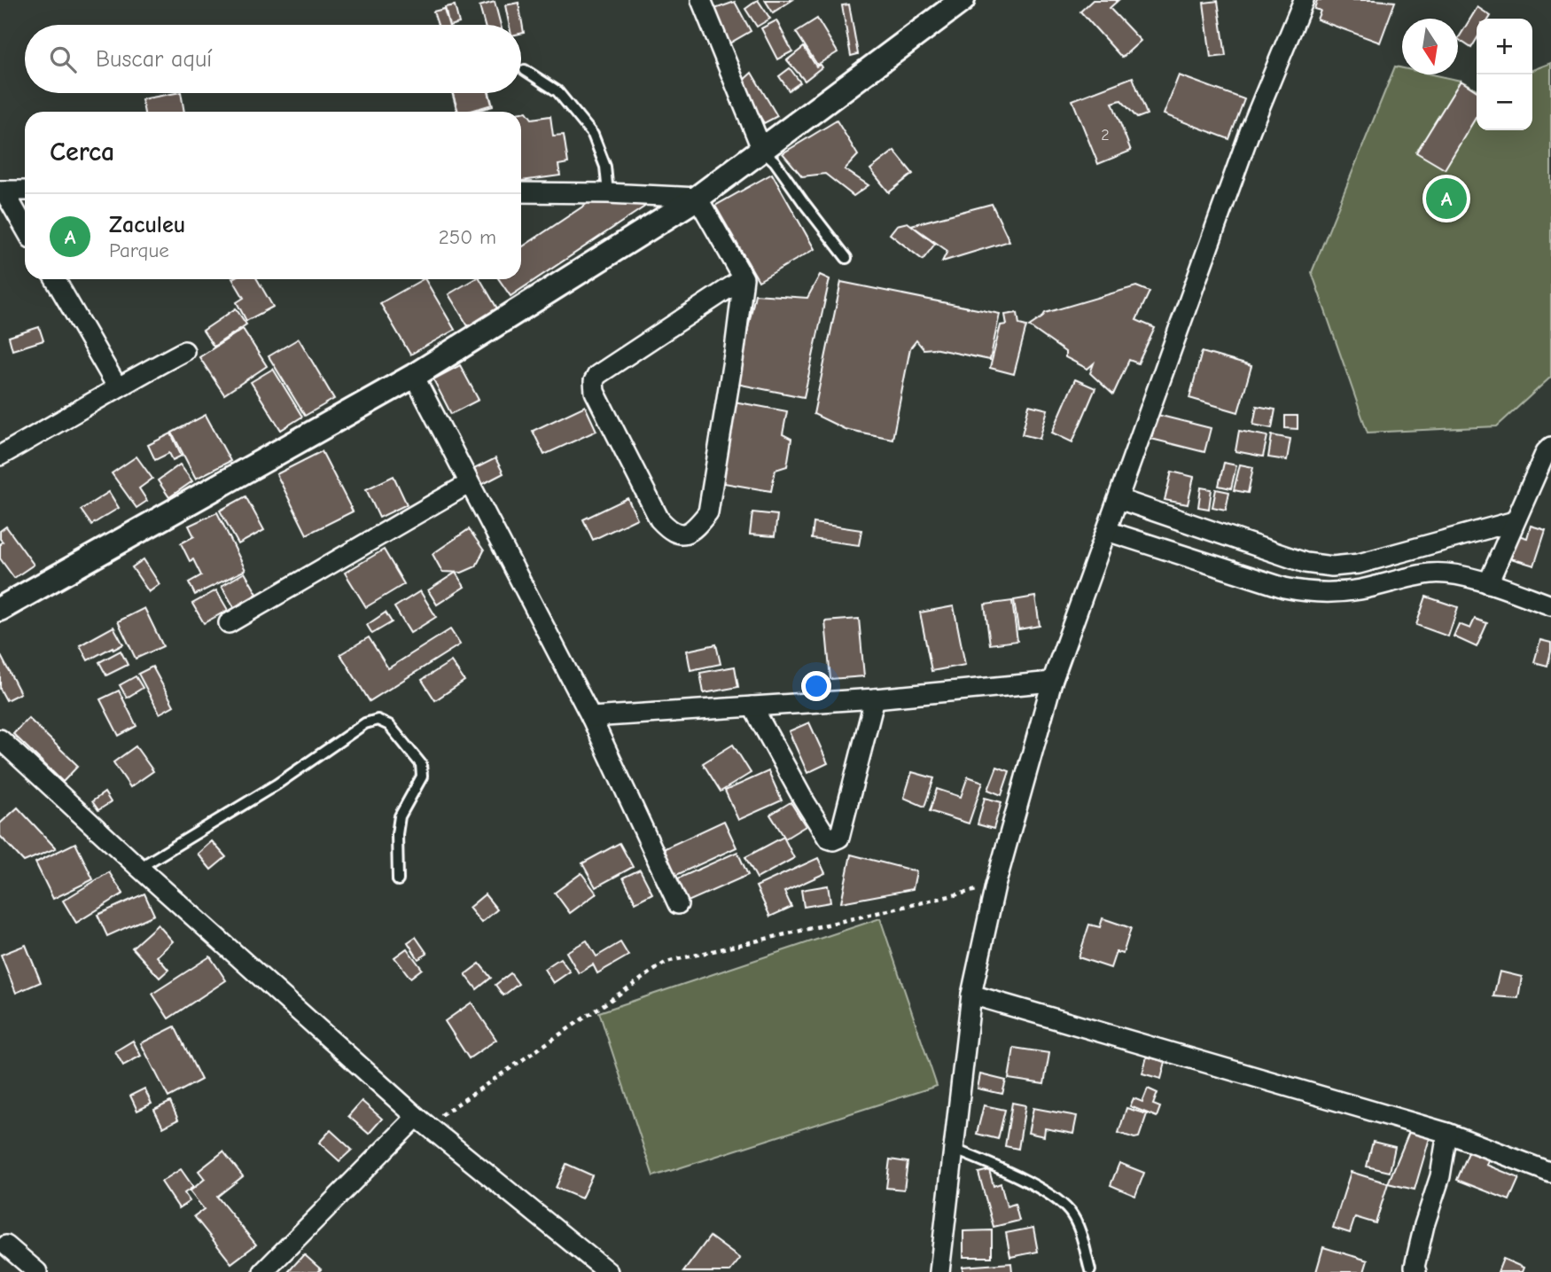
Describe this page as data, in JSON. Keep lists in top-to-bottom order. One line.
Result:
{"house_numbers":["2"],"north":"bottom","page":{"map_buttons":["+","−"],"search":"Buscar aquí","heading":"Cerca","pins":"A","list":[{"mark":"A","name":"Zaculeu","note":"Parque","value":"250 m"}]}}
